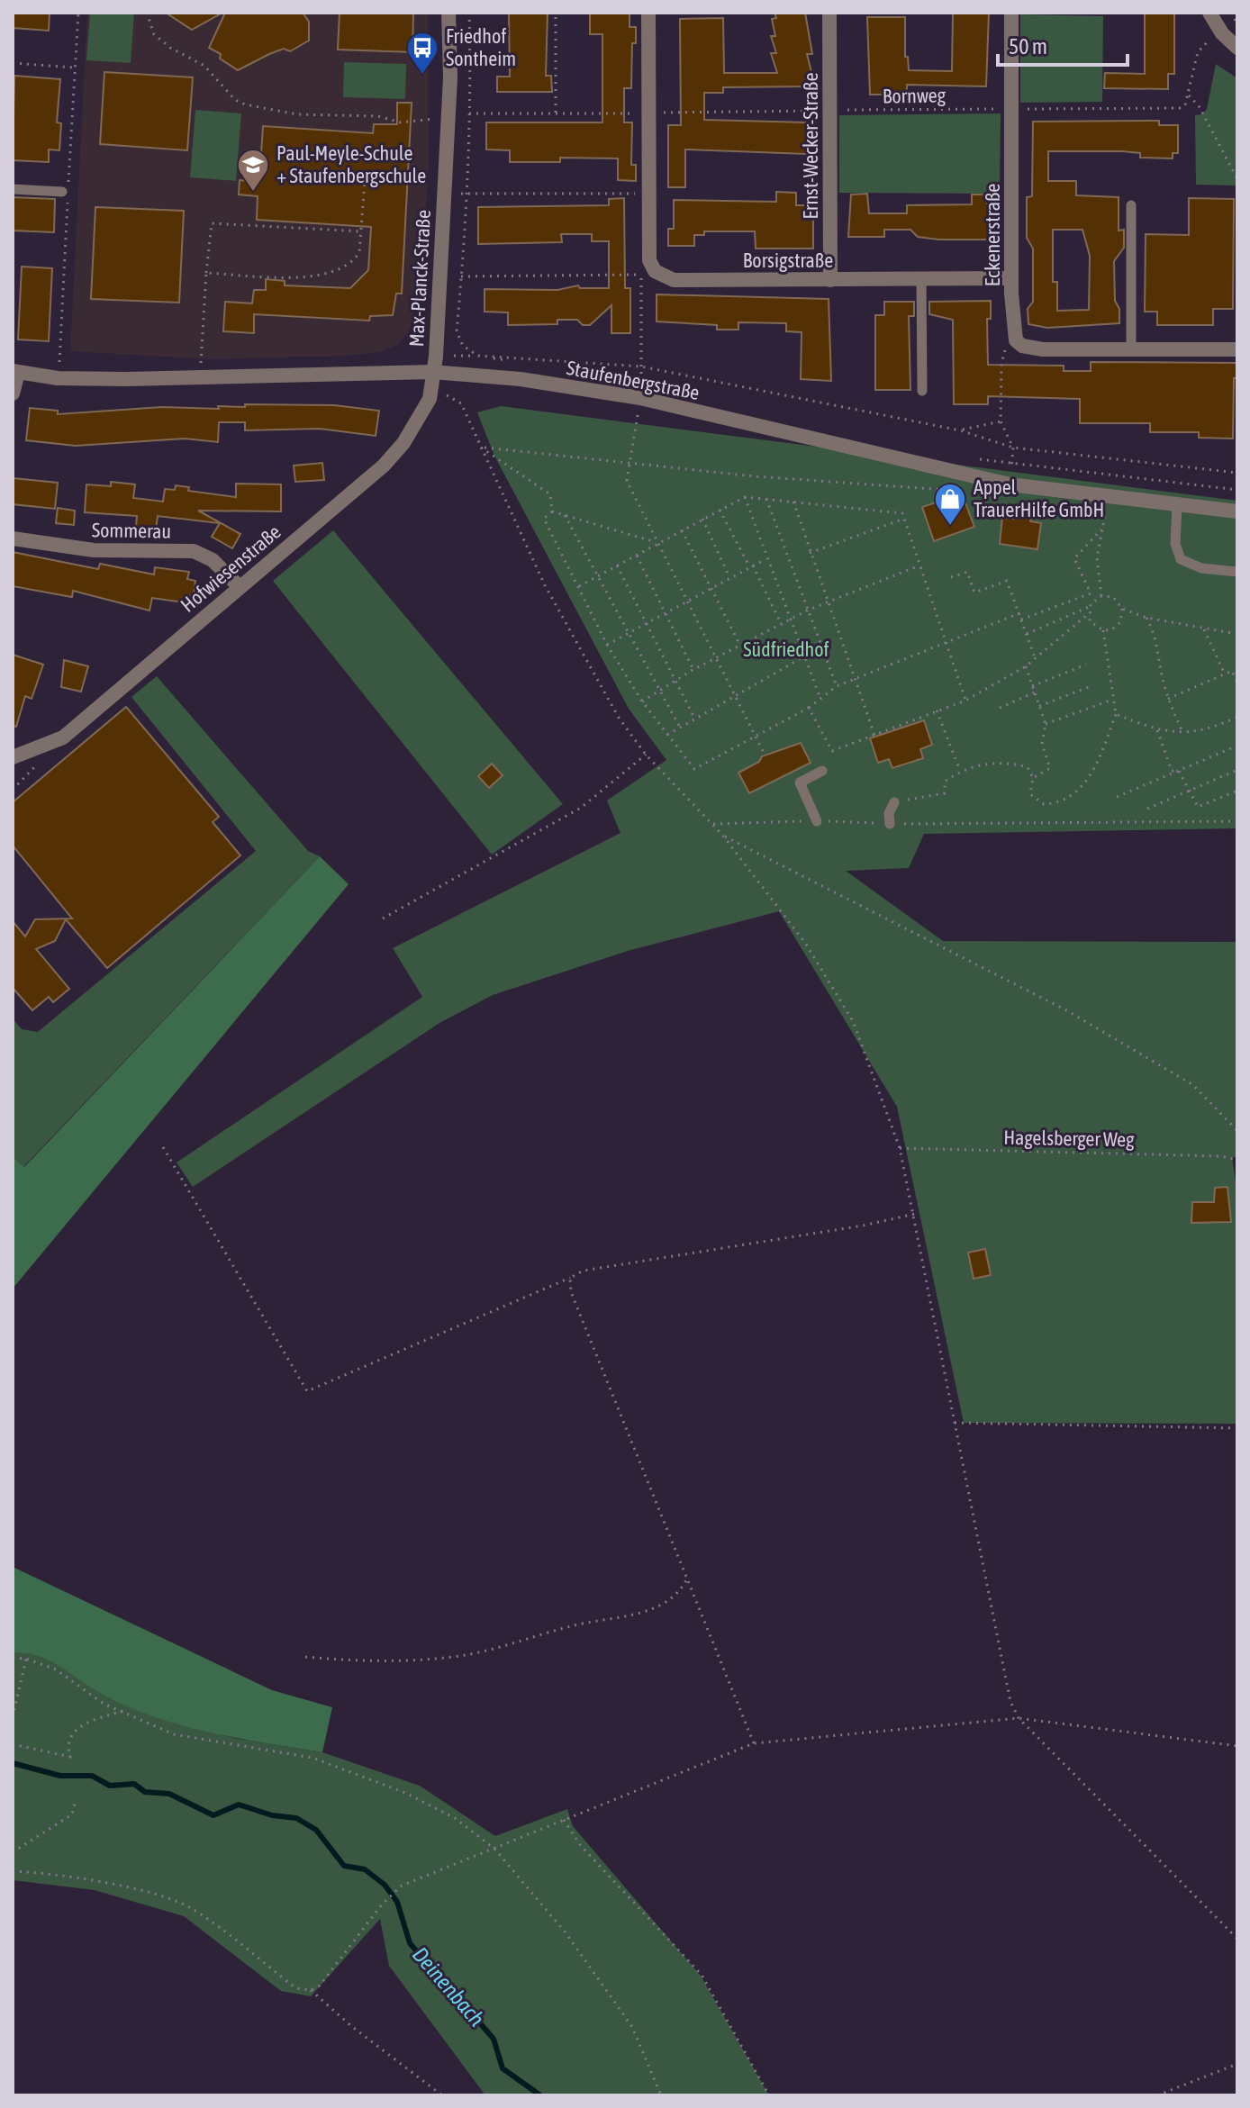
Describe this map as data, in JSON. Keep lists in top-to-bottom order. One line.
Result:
{"streets":{"street":["Ernst-Wecker-Straße","Eckenerstraße","Borsigstraße","Max-Planck-Straße","Staufenbergstraße","Sommerau","Hofwiesenstraße"],"path":["Bornweg","Hagelsberger Weg"]},"crossings":[["Bornweg","Ernst-Wecker-Straße"],["Bornweg","Eckenerstraße"],["Bornweg","Max-Planck-Straße"],["Ernst-Wecker-Straße","Borsigstraße"],["Eckenerstraße","Borsigstraße"],["Max-Planck-Straße","Staufenbergstraße"],["Max-Planck-Straße","Hofwiesenstraße"],["Staufenbergstraße","Hofwiesenstraße"],["Sommerau","Hofwiesenstraße"]],"water":["Deinenbach"],"parks":["Südfriedhof"],"places":{"bus stop":["Friedhof Sontheim"],"school or university":["Paul-Meyle-Schule + Staufenbergschule"],"shop":["Appel TrauerHilfe GmbH"]},"scale_bar":"50 m"}
